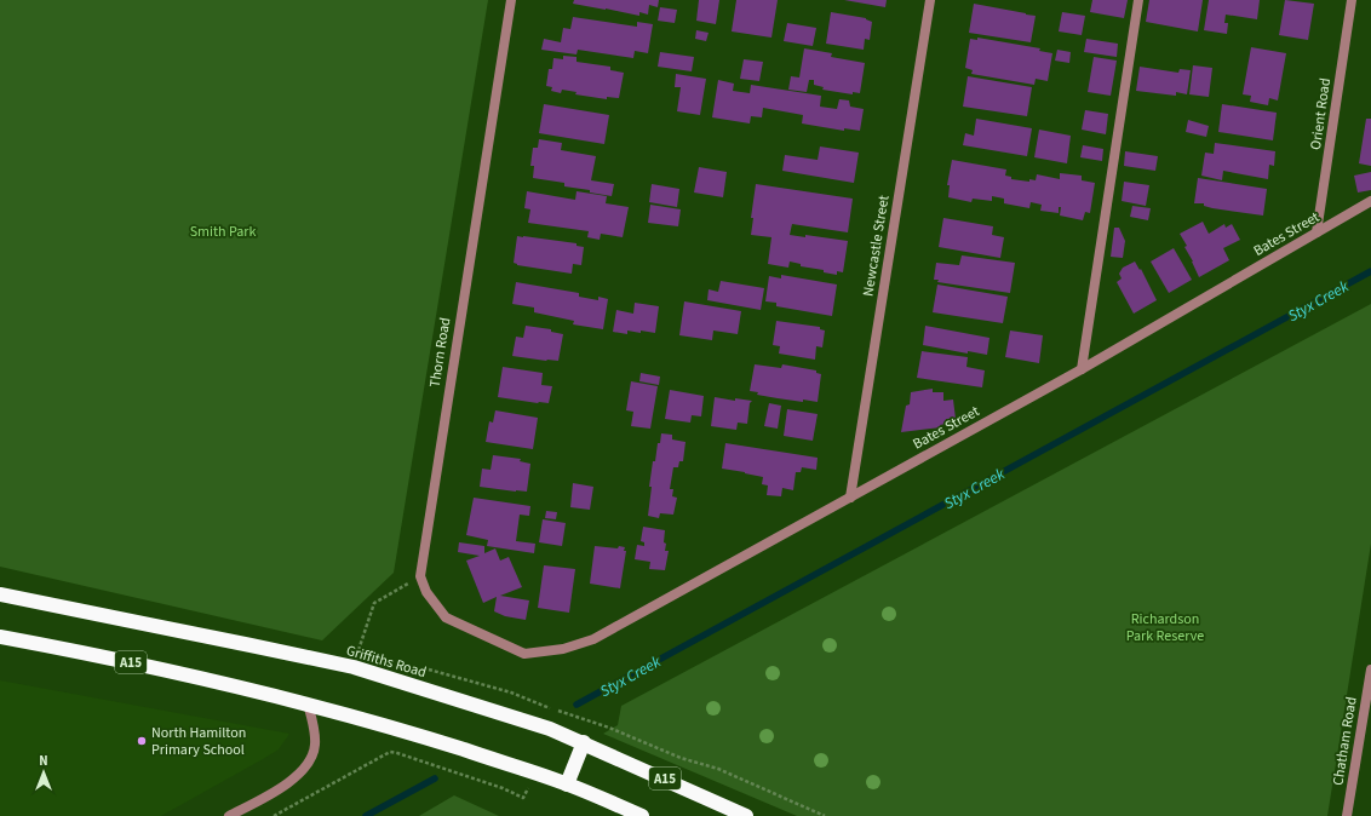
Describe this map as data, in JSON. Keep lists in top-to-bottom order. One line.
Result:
{"streets":{"highway":["Griffiths Road","A15"],"street":["Orient Road","Bates Street","Newcastle Street","Thorn Road","Chatham Road"]},"crossings":[["Orient Road","Bates Street"],["Bates Street","Newcastle Street"],["Bates Street","Thorn Road"]],"water":["Styx Creek"],"parks":["Smith Park","Richardson Park Reserve"],"places":["North Hamilton Primary School"],"north":"top"}
